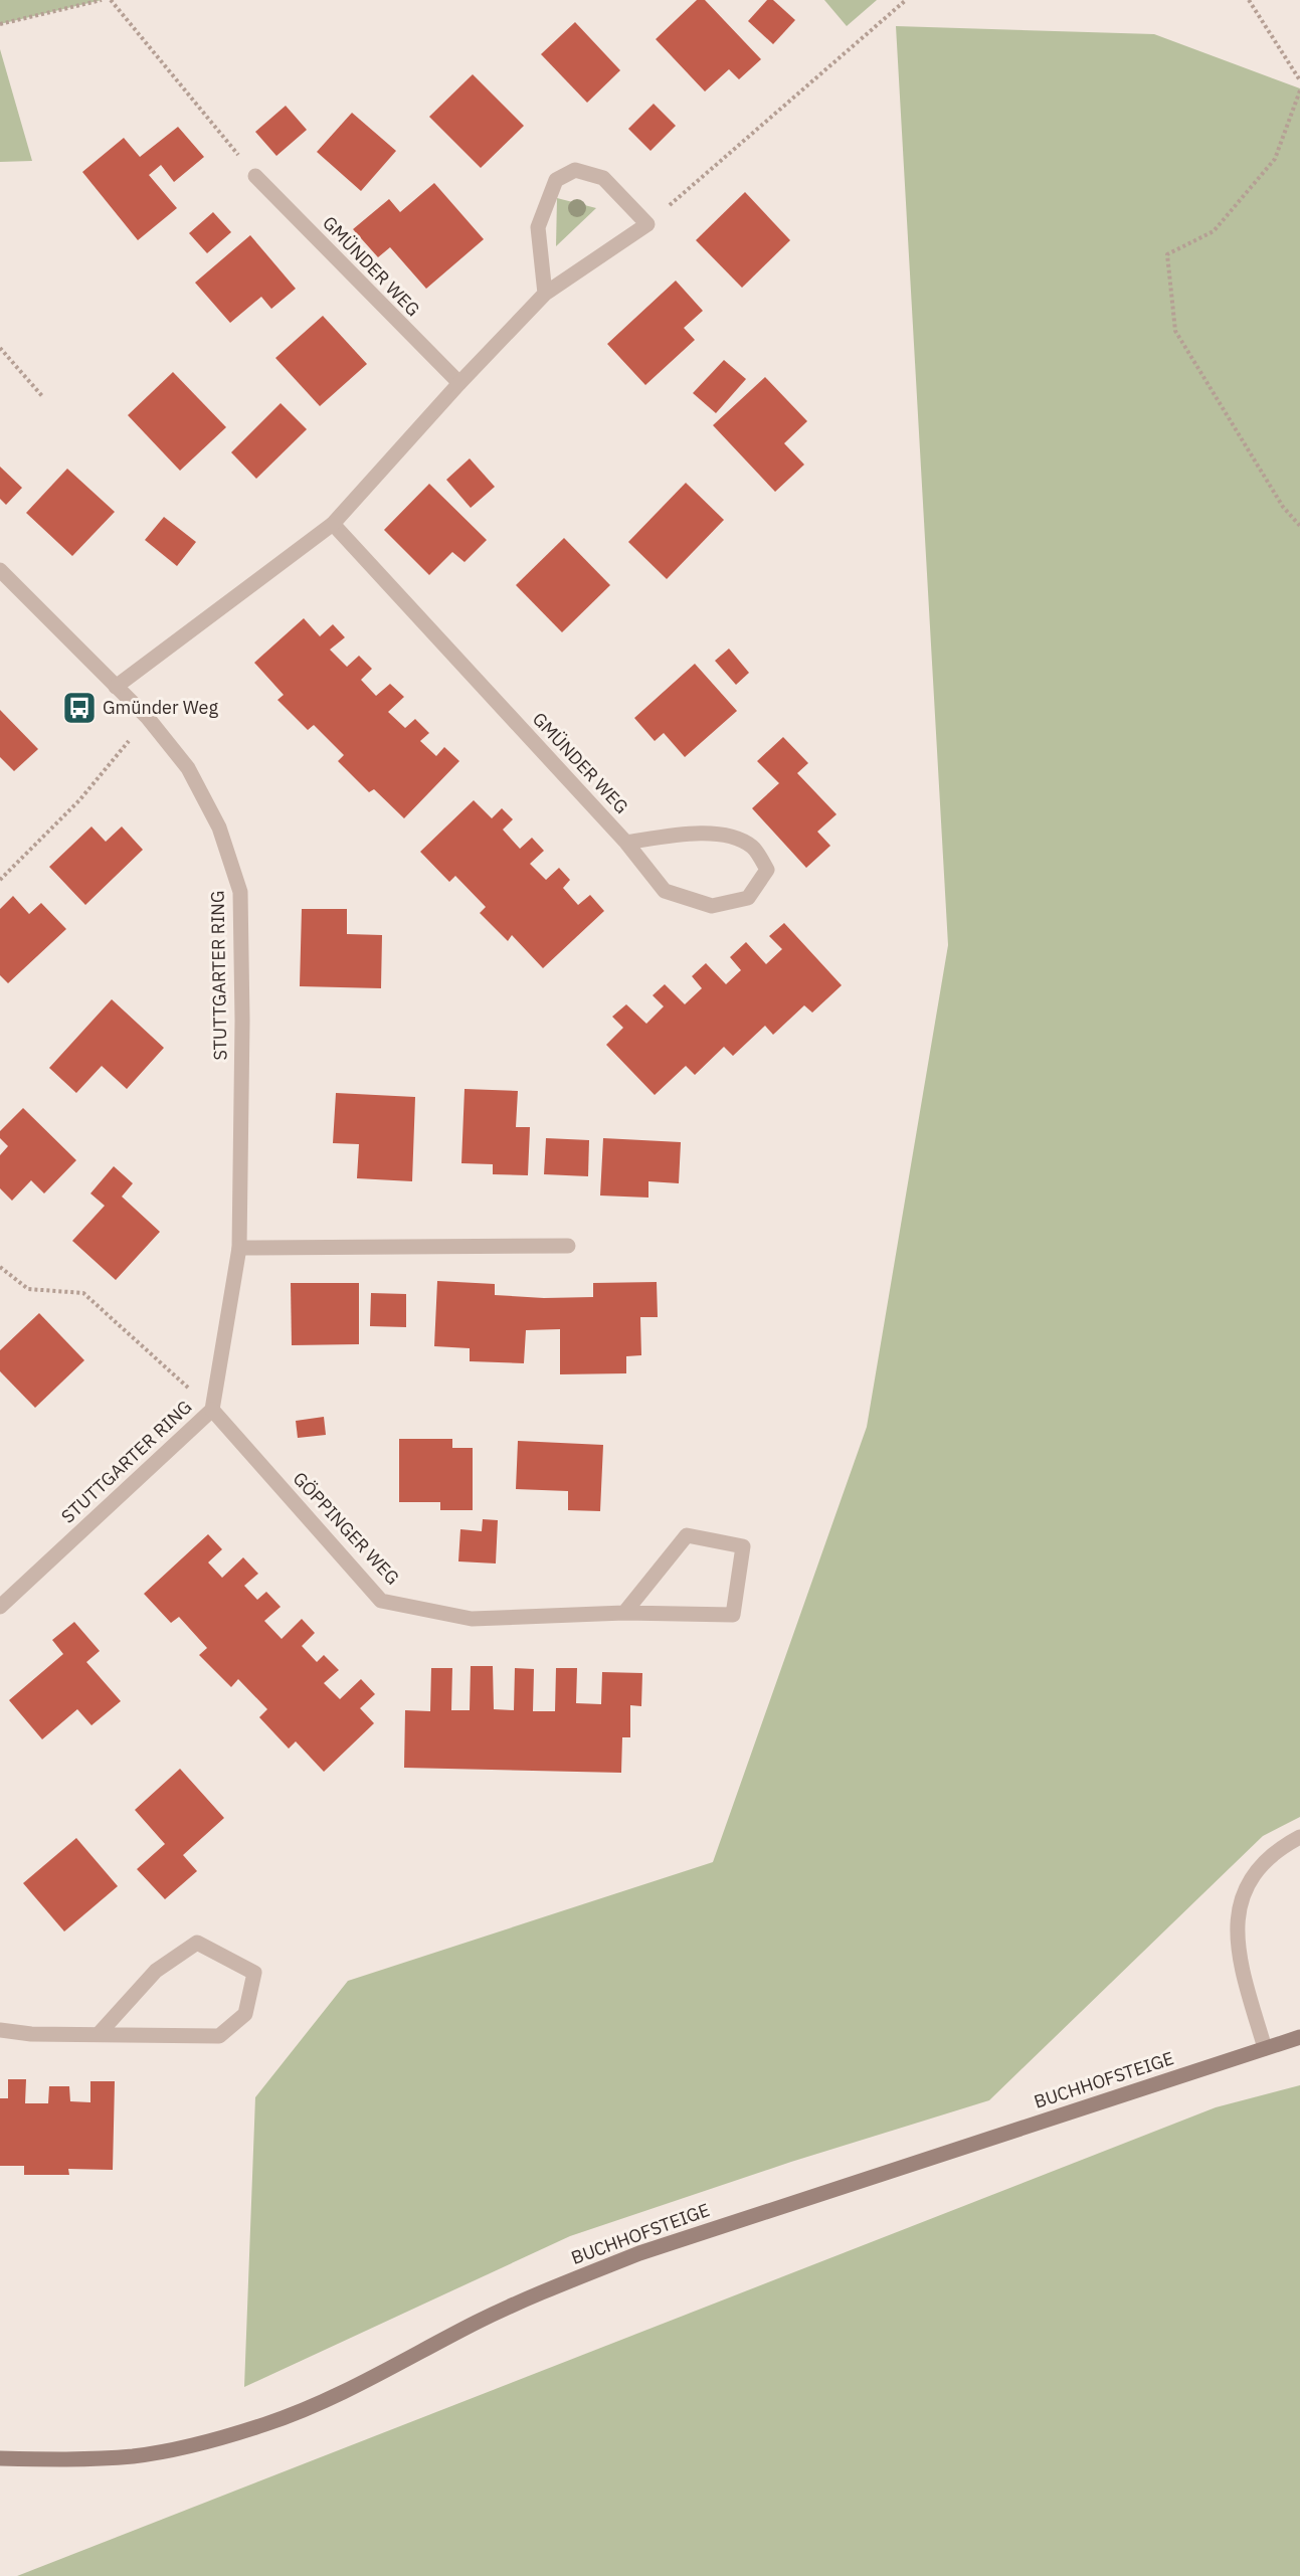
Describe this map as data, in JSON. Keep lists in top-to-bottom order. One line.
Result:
{"streets":{"street":["GMÜNDER WEG","STUTTGARTER RING","GÖPPINGER WEG","BUCHHOFSTEIGE"]},"crossings":[["STUTTGARTER RING","GÖPPINGER WEG"]],"places":{"bus stop":["Gmünder Weg"]}}
